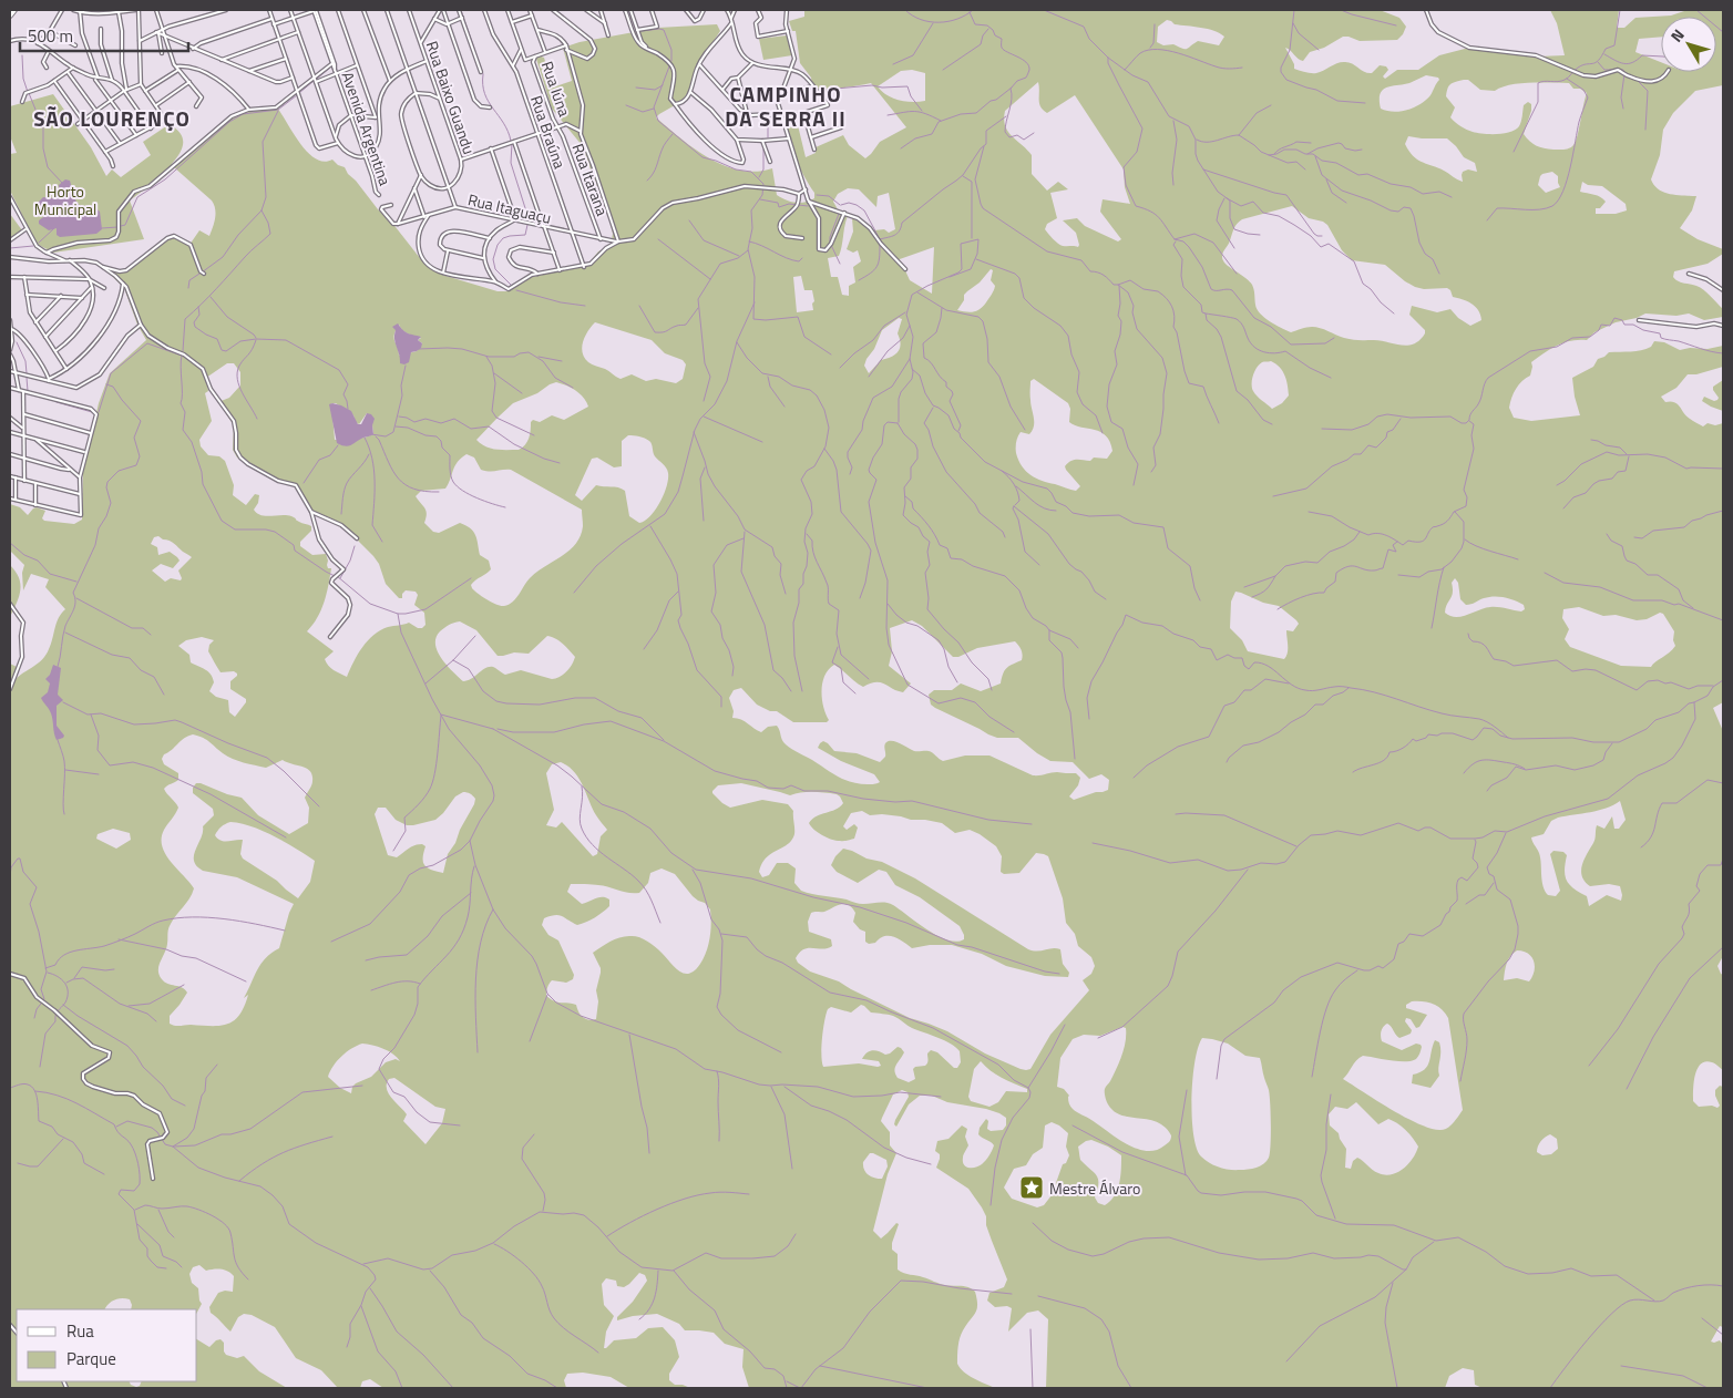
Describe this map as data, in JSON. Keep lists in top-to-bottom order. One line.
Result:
{"streets":{"street":["Rua Iúna","Rua Baixo Guandu","Avenida Argentina","Rua Braúna","Rua Itarana","Rua Itaguaçu"]},"crossings":[["Rua Iúna","Rua Itarana"],["Rua Braúna","Rua Itaguaçu"],["Rua Itarana","Rua Itaguaçu"]],"districts":["CAMPINHO DA SERRA II","SÃO LOURENÇO"],"parks":["Horto Municipal"],"places":{"place":["Mestre Álvaro"]},"legend":["Rua","Parque"],"scale_bar":"500 m","north":"top left"}
